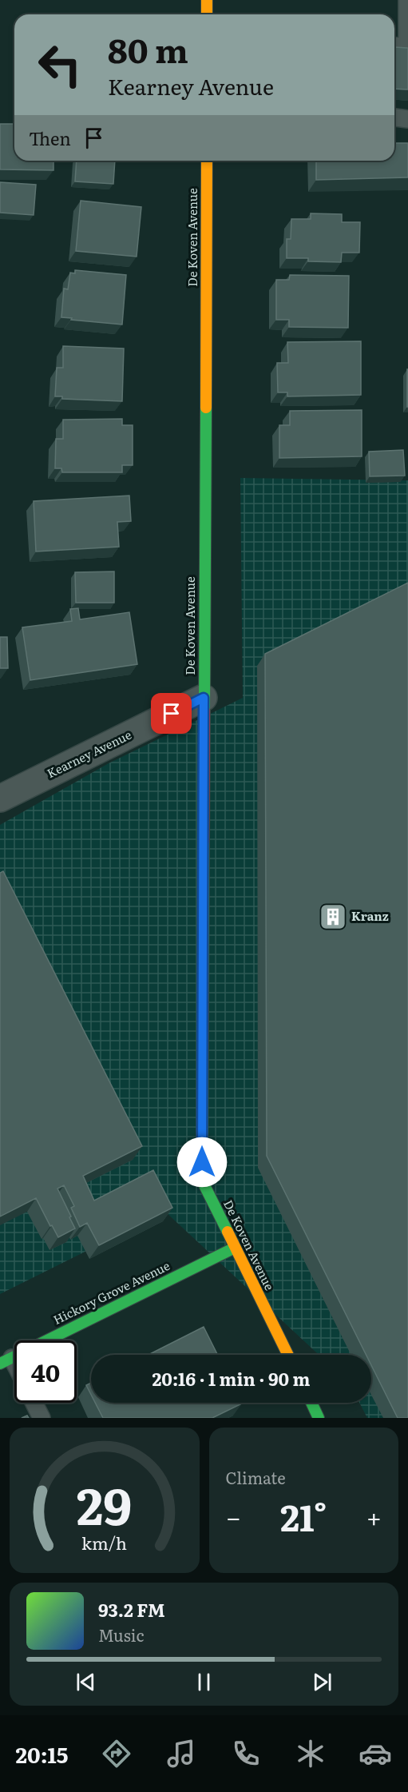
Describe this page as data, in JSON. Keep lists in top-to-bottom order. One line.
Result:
{"streets":{"street":["De Koven Avenue","Kearney Avenue","Hickory Grove Avenue"]},"crossings":[["De Koven Avenue","Kearney Avenue"],["De Koven Avenue","Hickory Grove Avenue"]],"places":{"building":["Kranz"]},"page":{"turn":["80 m","Kearney Avenue"],"then":"Then","limit":"40","trip":"20:16 · 1 min · 90 m","tile":"Climate","heat":["−","21°","+"],"song":["93.2 FM","Music"],"tabs":"20:15","gauge":["29","km/h"]}}
